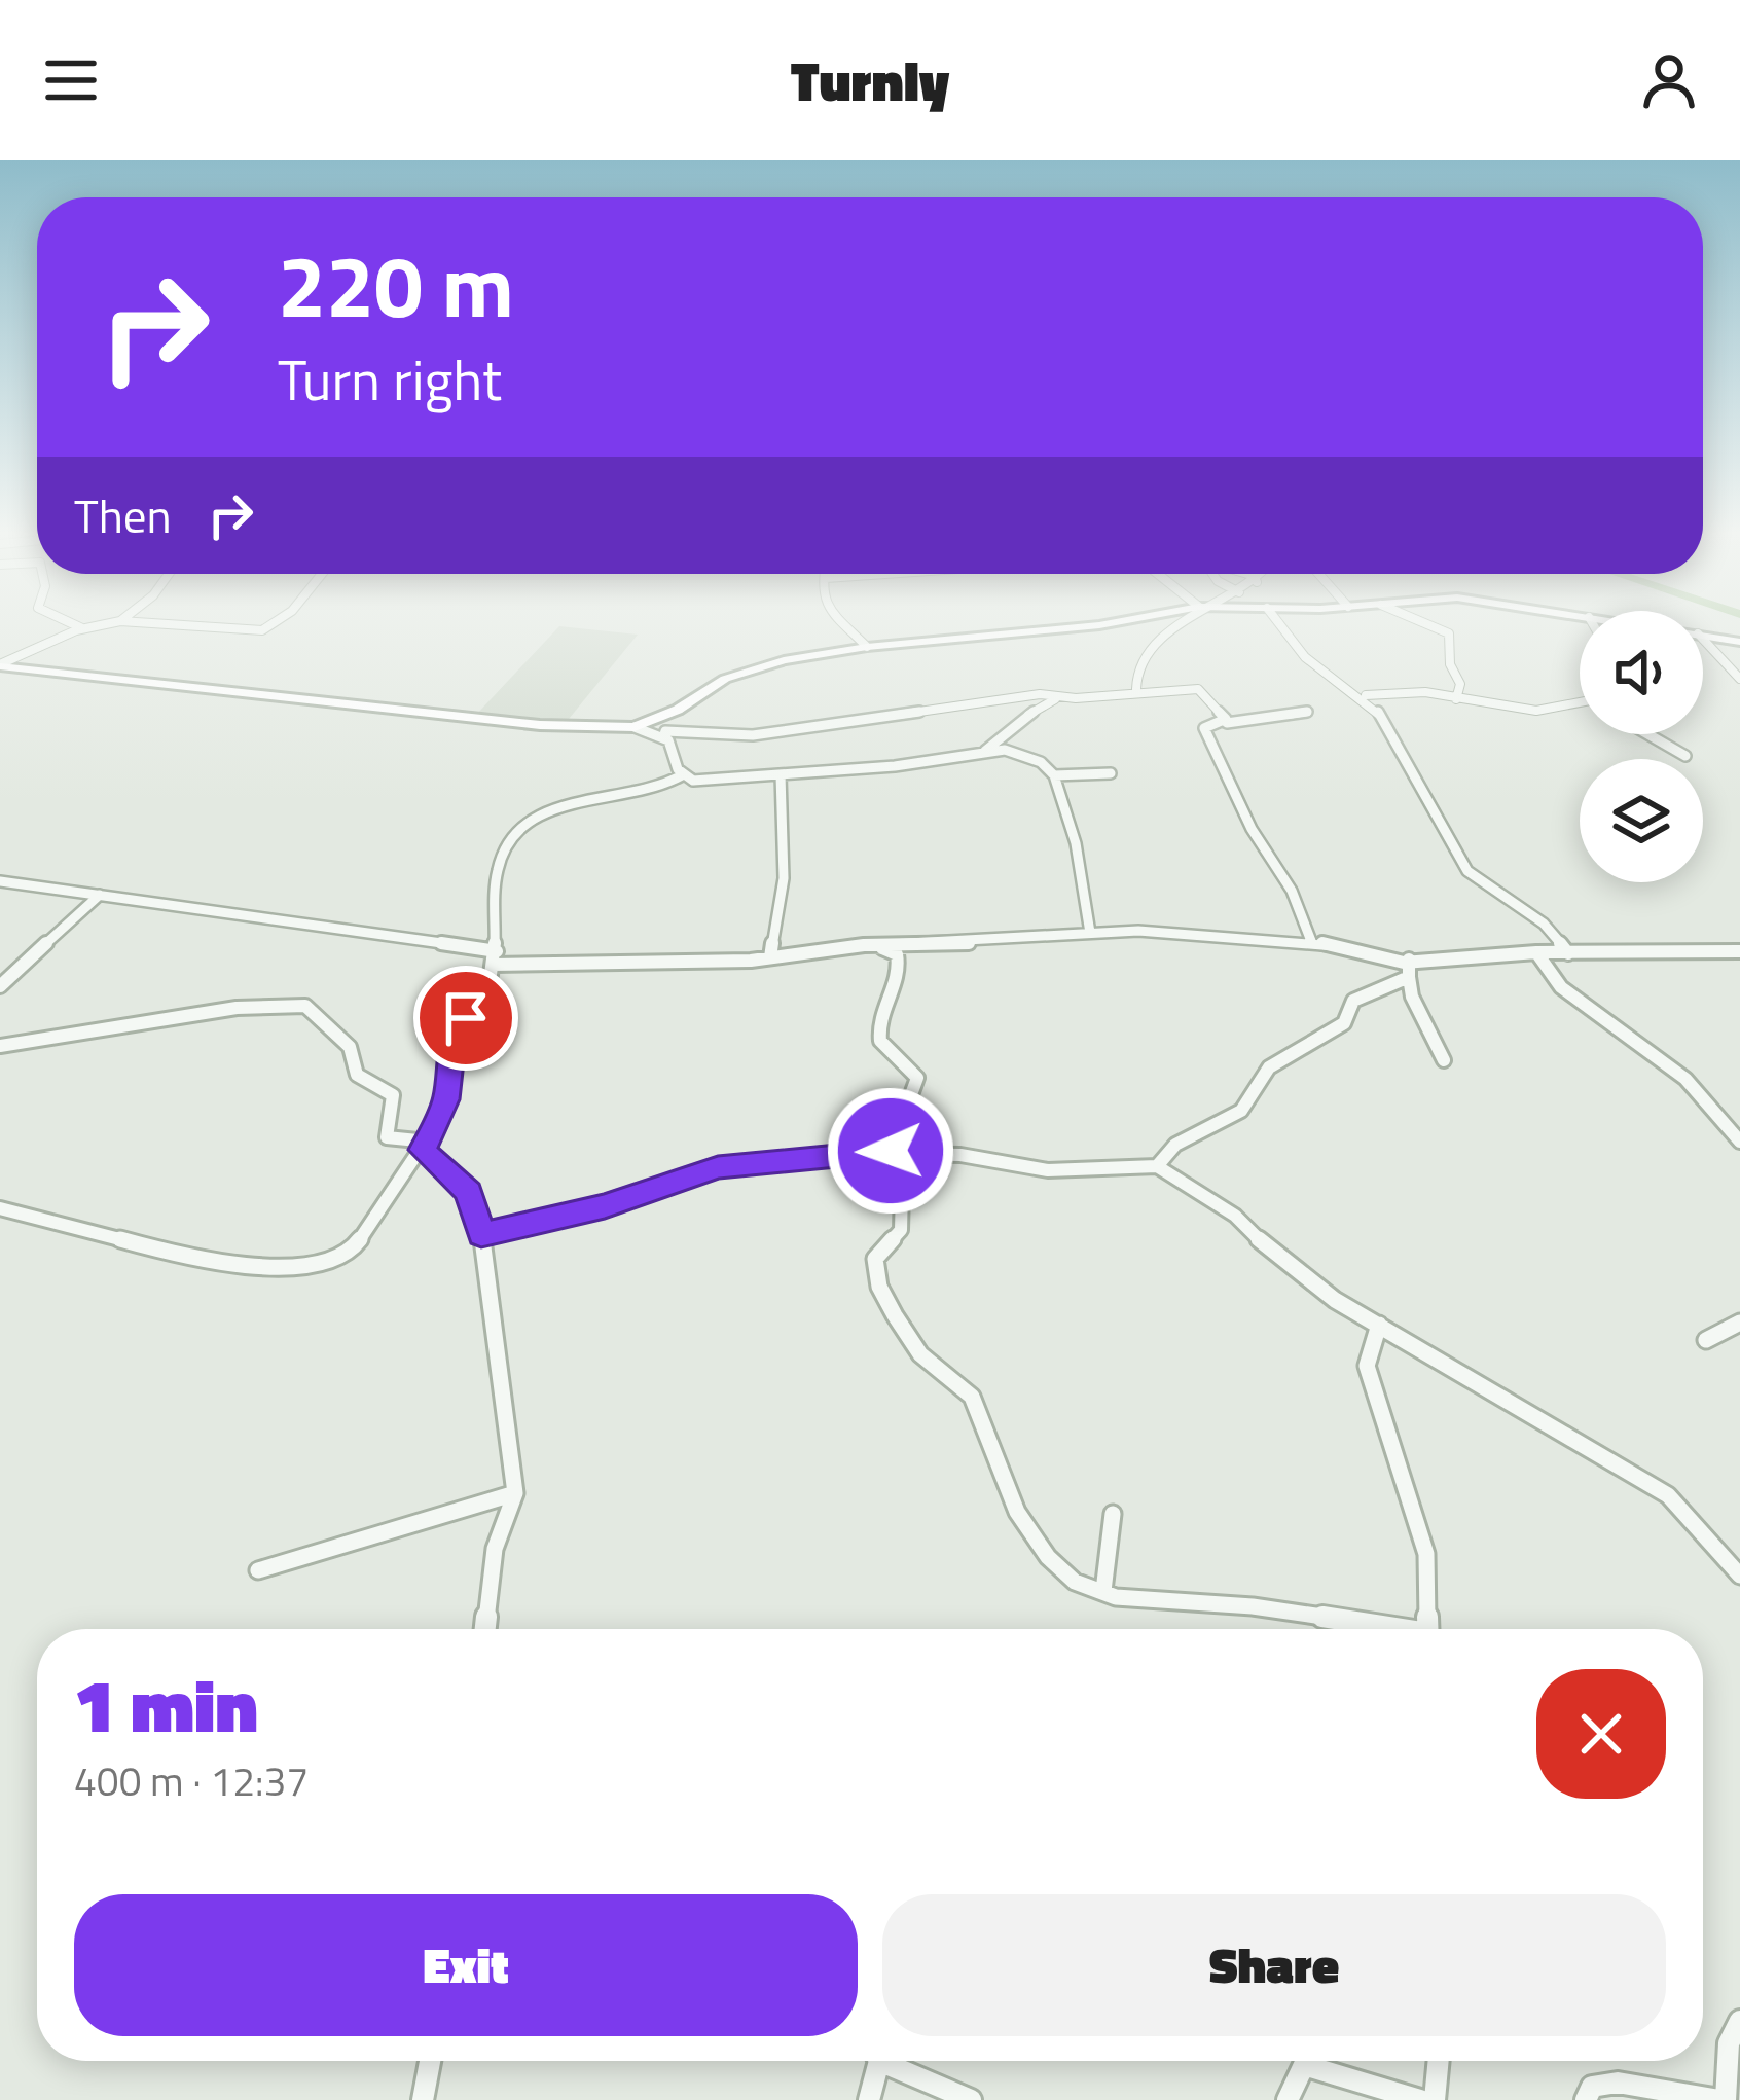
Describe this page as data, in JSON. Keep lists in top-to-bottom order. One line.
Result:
{"page":{"header":"Turnly","turn":["220 m","Turn right"],"then":"Then","heading":["1 min","400 m · 12:37"],"buttons":["Exit","Share"]}}
